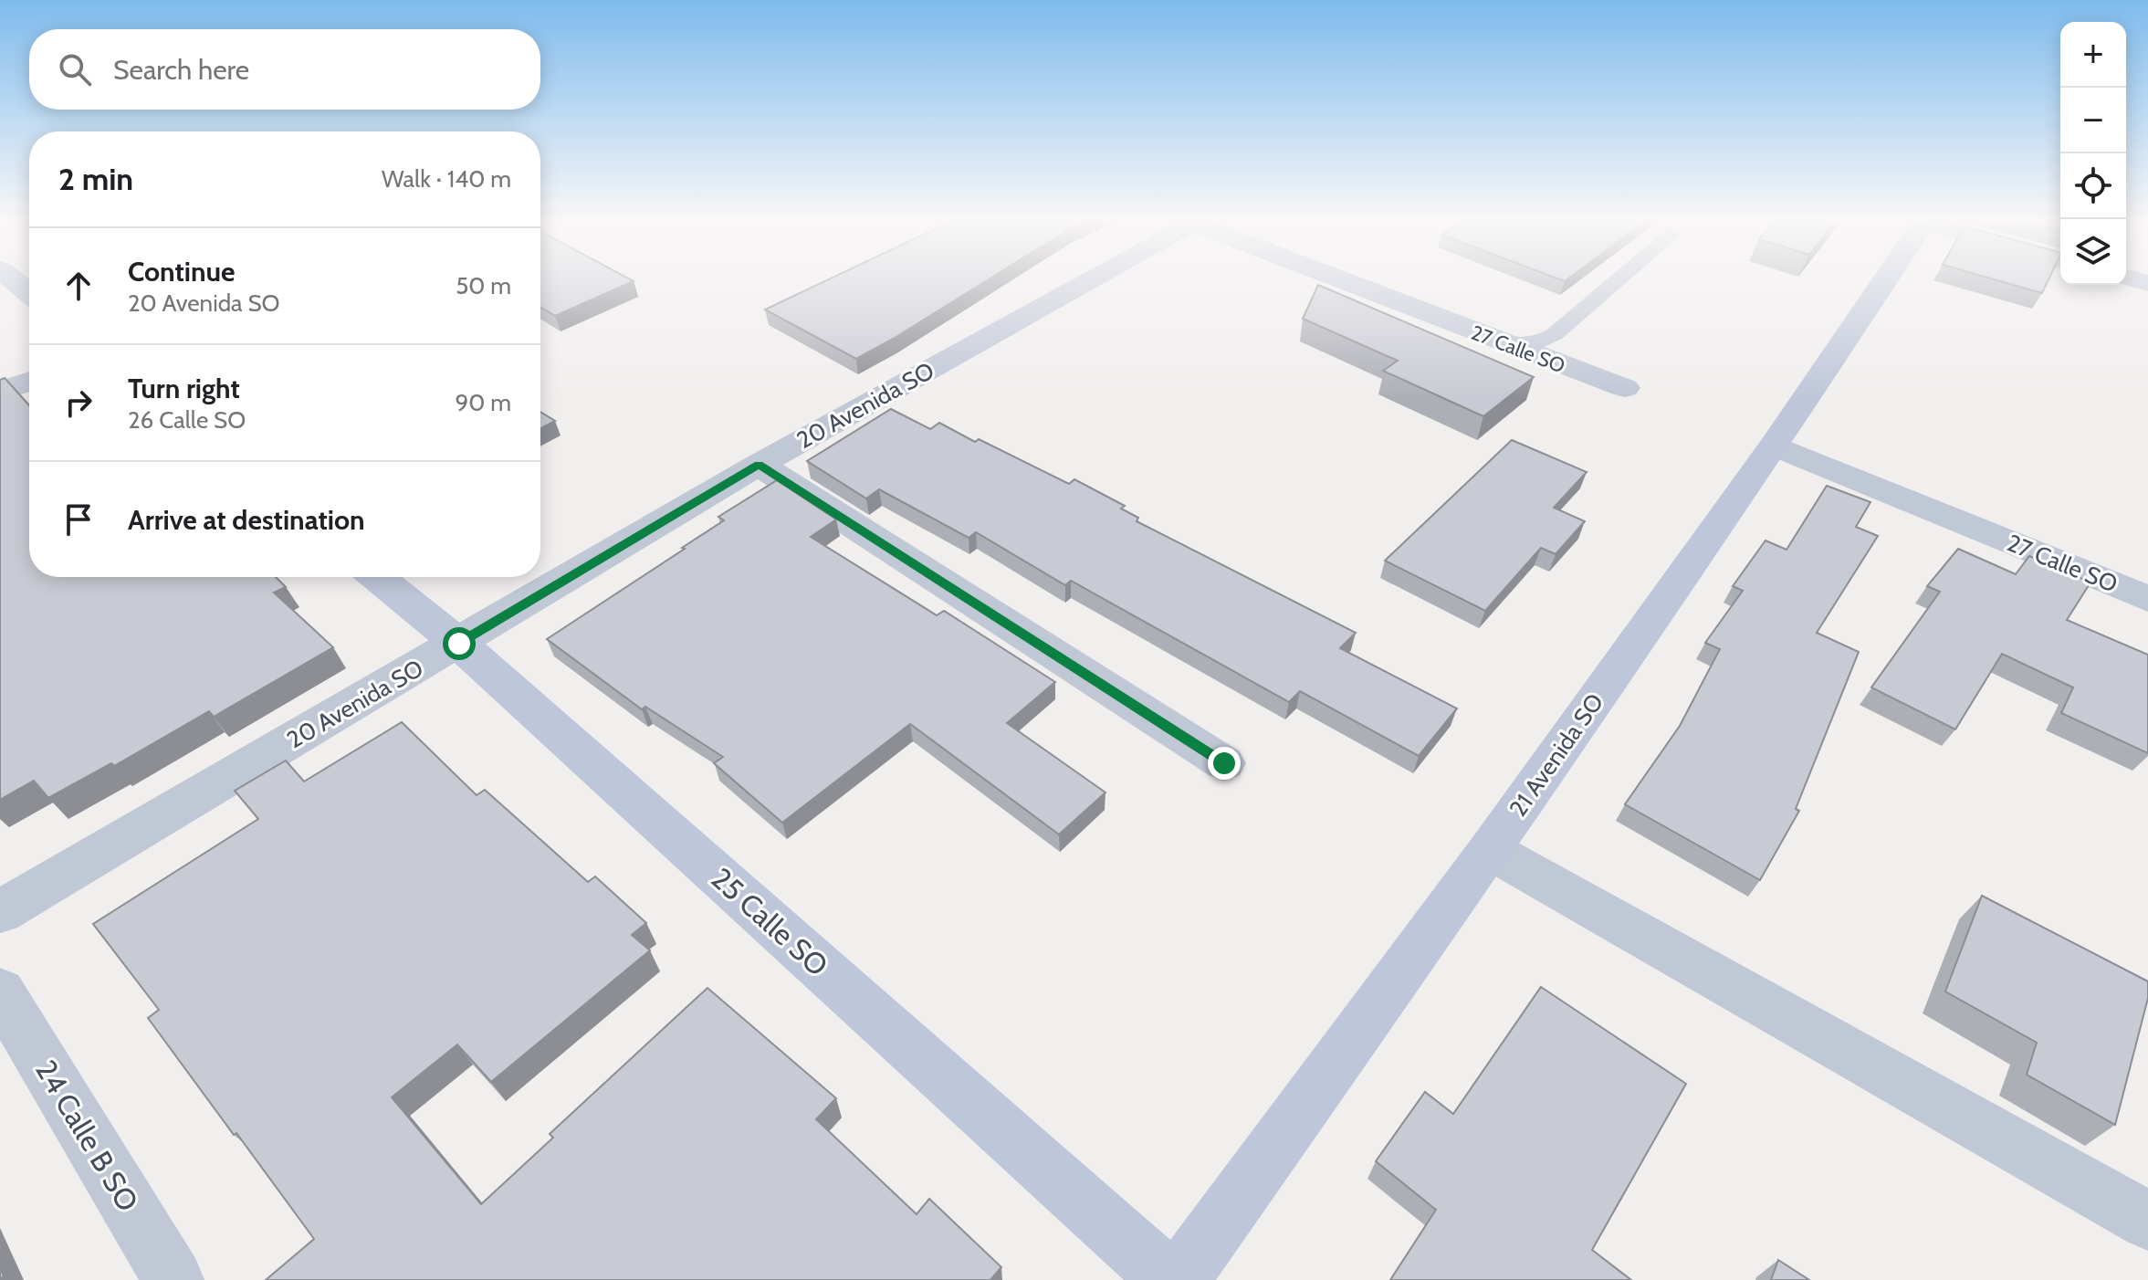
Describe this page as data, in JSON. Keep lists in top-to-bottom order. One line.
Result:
{"streets":{"street":["27 Calle SO","20 Avenida SO","21 Avenida SO","25 Calle SO","24 Calle B SO"]},"crossings":[["27 Calle SO","21 Avenida SO"],["20 Avenida SO","25 Calle SO"]],"page":{"map_buttons":["+","−"],"search":"Search here","heading":["2 min","Walk · 140 m"],"list":[["Continue","20 Avenida SO","50 m"],["Turn right","26 Calle SO","90 m"],"Arrive at destination"]}}
